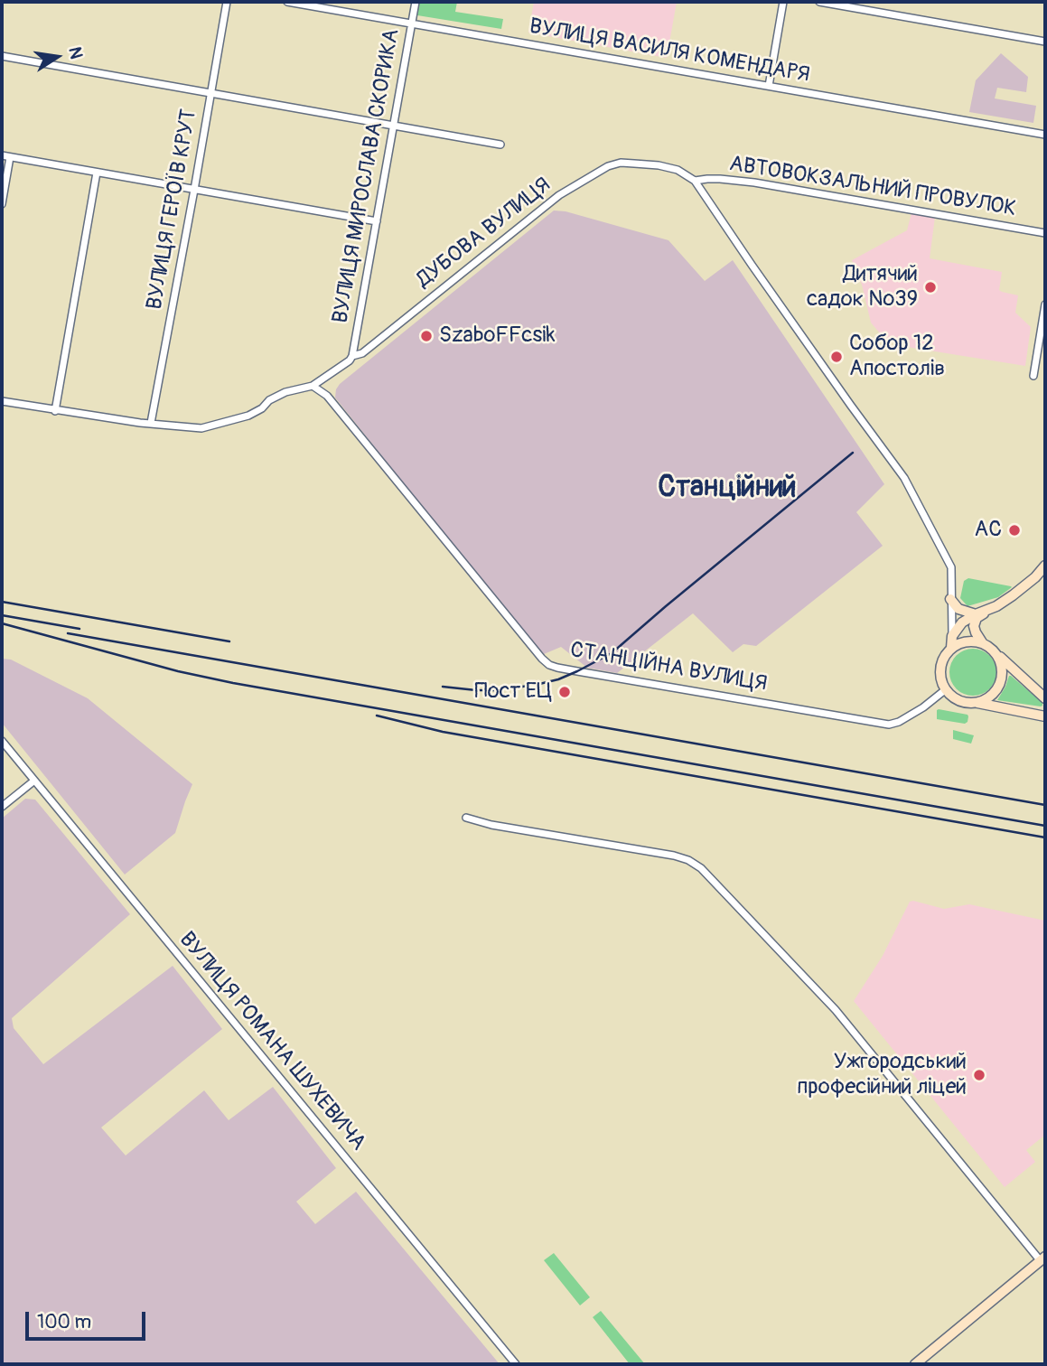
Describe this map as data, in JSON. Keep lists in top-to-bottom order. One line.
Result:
{"streets":{"street":["ВУЛИЦЯ ВАСИЛЯ КОМЕНДАРЯ","ВУЛИЦЯ МИРОСЛАВА СКОРИКА","АВТОВОКЗАЛЬНИЙ ПРОВУЛОК","ВУЛИЦЯ ГЕРОЇВ КРУТ","ДУБОВА ВУЛИЦЯ","СТАНЦІЙНА ВУЛИЦЯ","ВУЛИЦЯ РОМАНА ШУХЕВИЧА"]},"crossings":[["ВУЛИЦЯ ВАСИЛЯ КОМЕНДАРЯ","ВУЛИЦЯ МИРОСЛАВА СКОРИКА"],["ВУЛИЦЯ МИРОСЛАВА СКОРИКА","ДУБОВА ВУЛИЦЯ"],["АВТОВОКЗАЛЬНИЙ ПРОВУЛОК","ДУБОВА ВУЛИЦЯ"],["ВУЛИЦЯ ГЕРОЇВ КРУТ","ДУБОВА ВУЛИЦЯ"],["ДУБОВА ВУЛИЦЯ","СТАНЦІЙНА ВУЛИЦЯ"]],"districts":["Станційний"],"places":["Дитячий садок №39","SzaboFFcsik","Собор 12 Апостолів","AC","Пост ЕЦ","Ужгородський професійний ліцей"],"scale_bar":"100 m","north":"right"}
